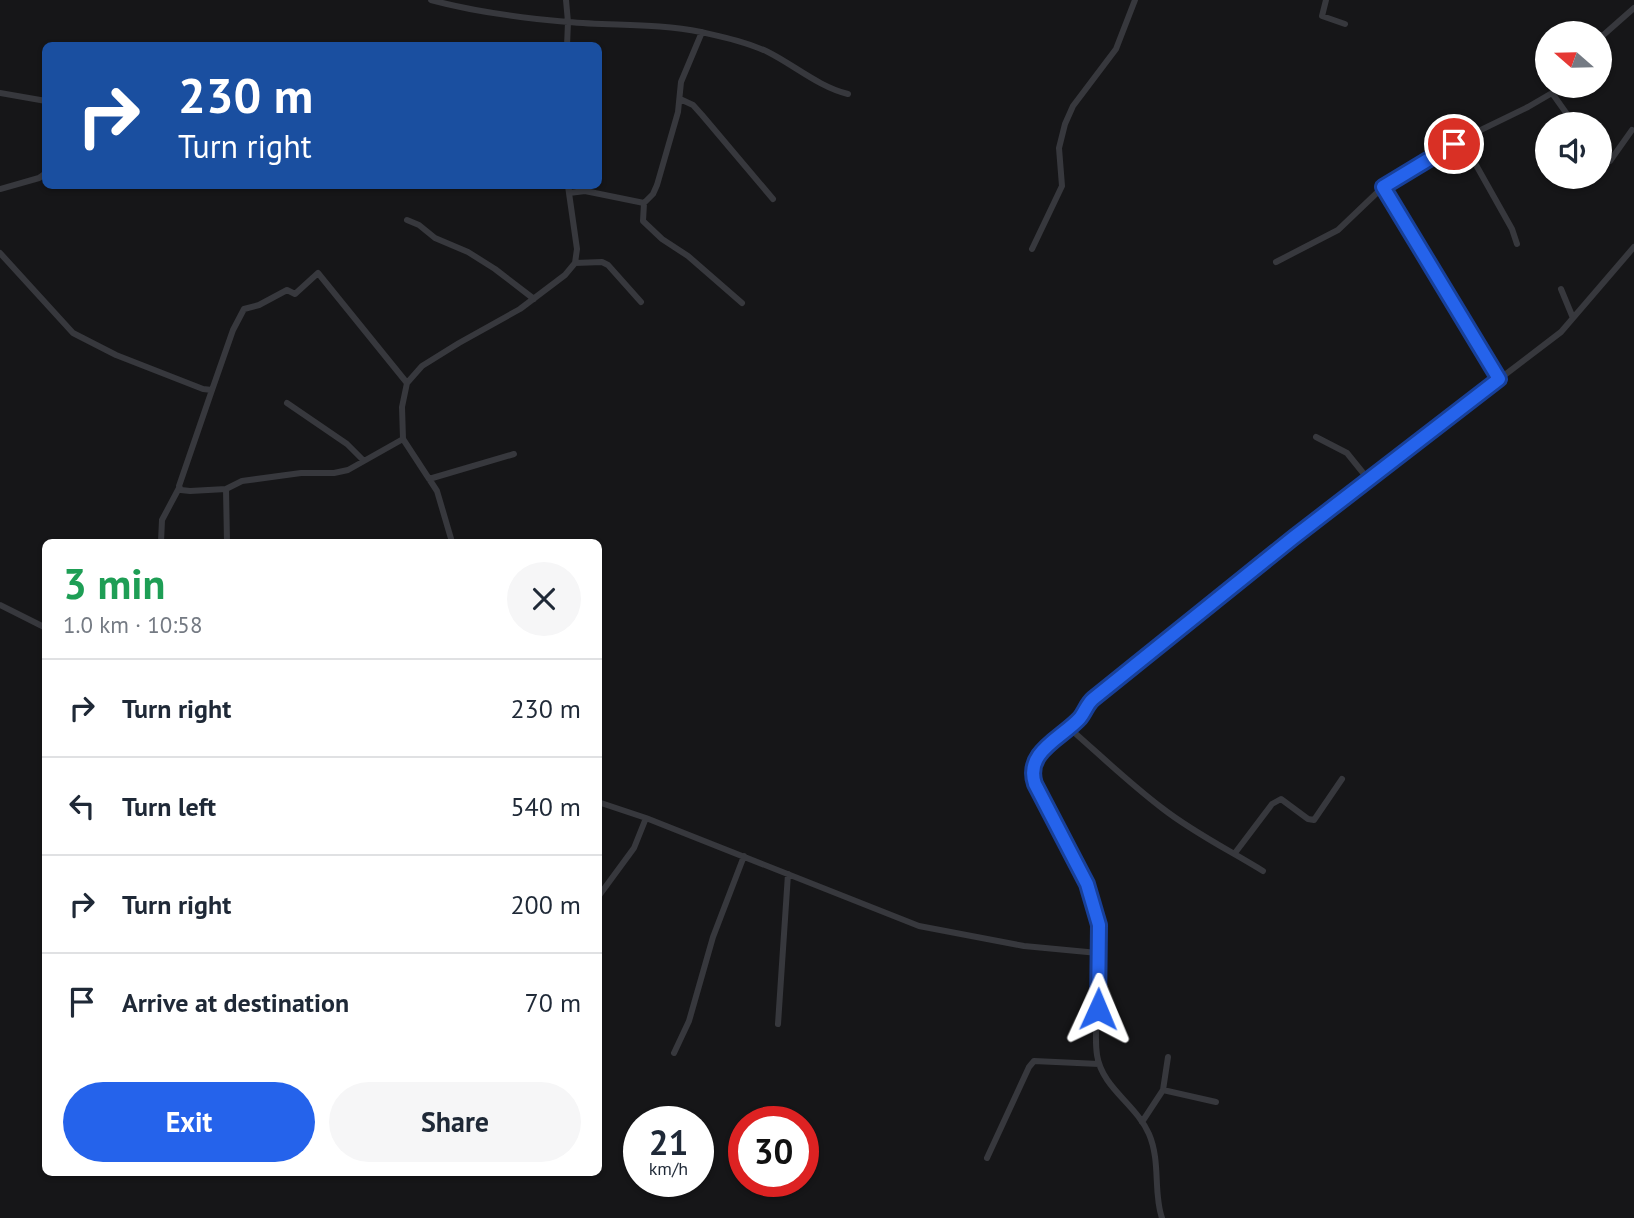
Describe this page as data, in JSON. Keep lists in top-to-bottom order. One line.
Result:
{"north":"left","page":{"turn":["230 m","Turn right"],"heading":["3 min","1.0 km · 10:58"],"list":[{"name":"Turn right","value":"230 m"},{"name":"Turn left","value":"540 m"},{"name":"Turn right","value":"200 m"},{"name":"Arrive at destination","value":"70 m"}],"buttons":["Exit","Share"],"speed":"21 km/h","limit":"30"}}
